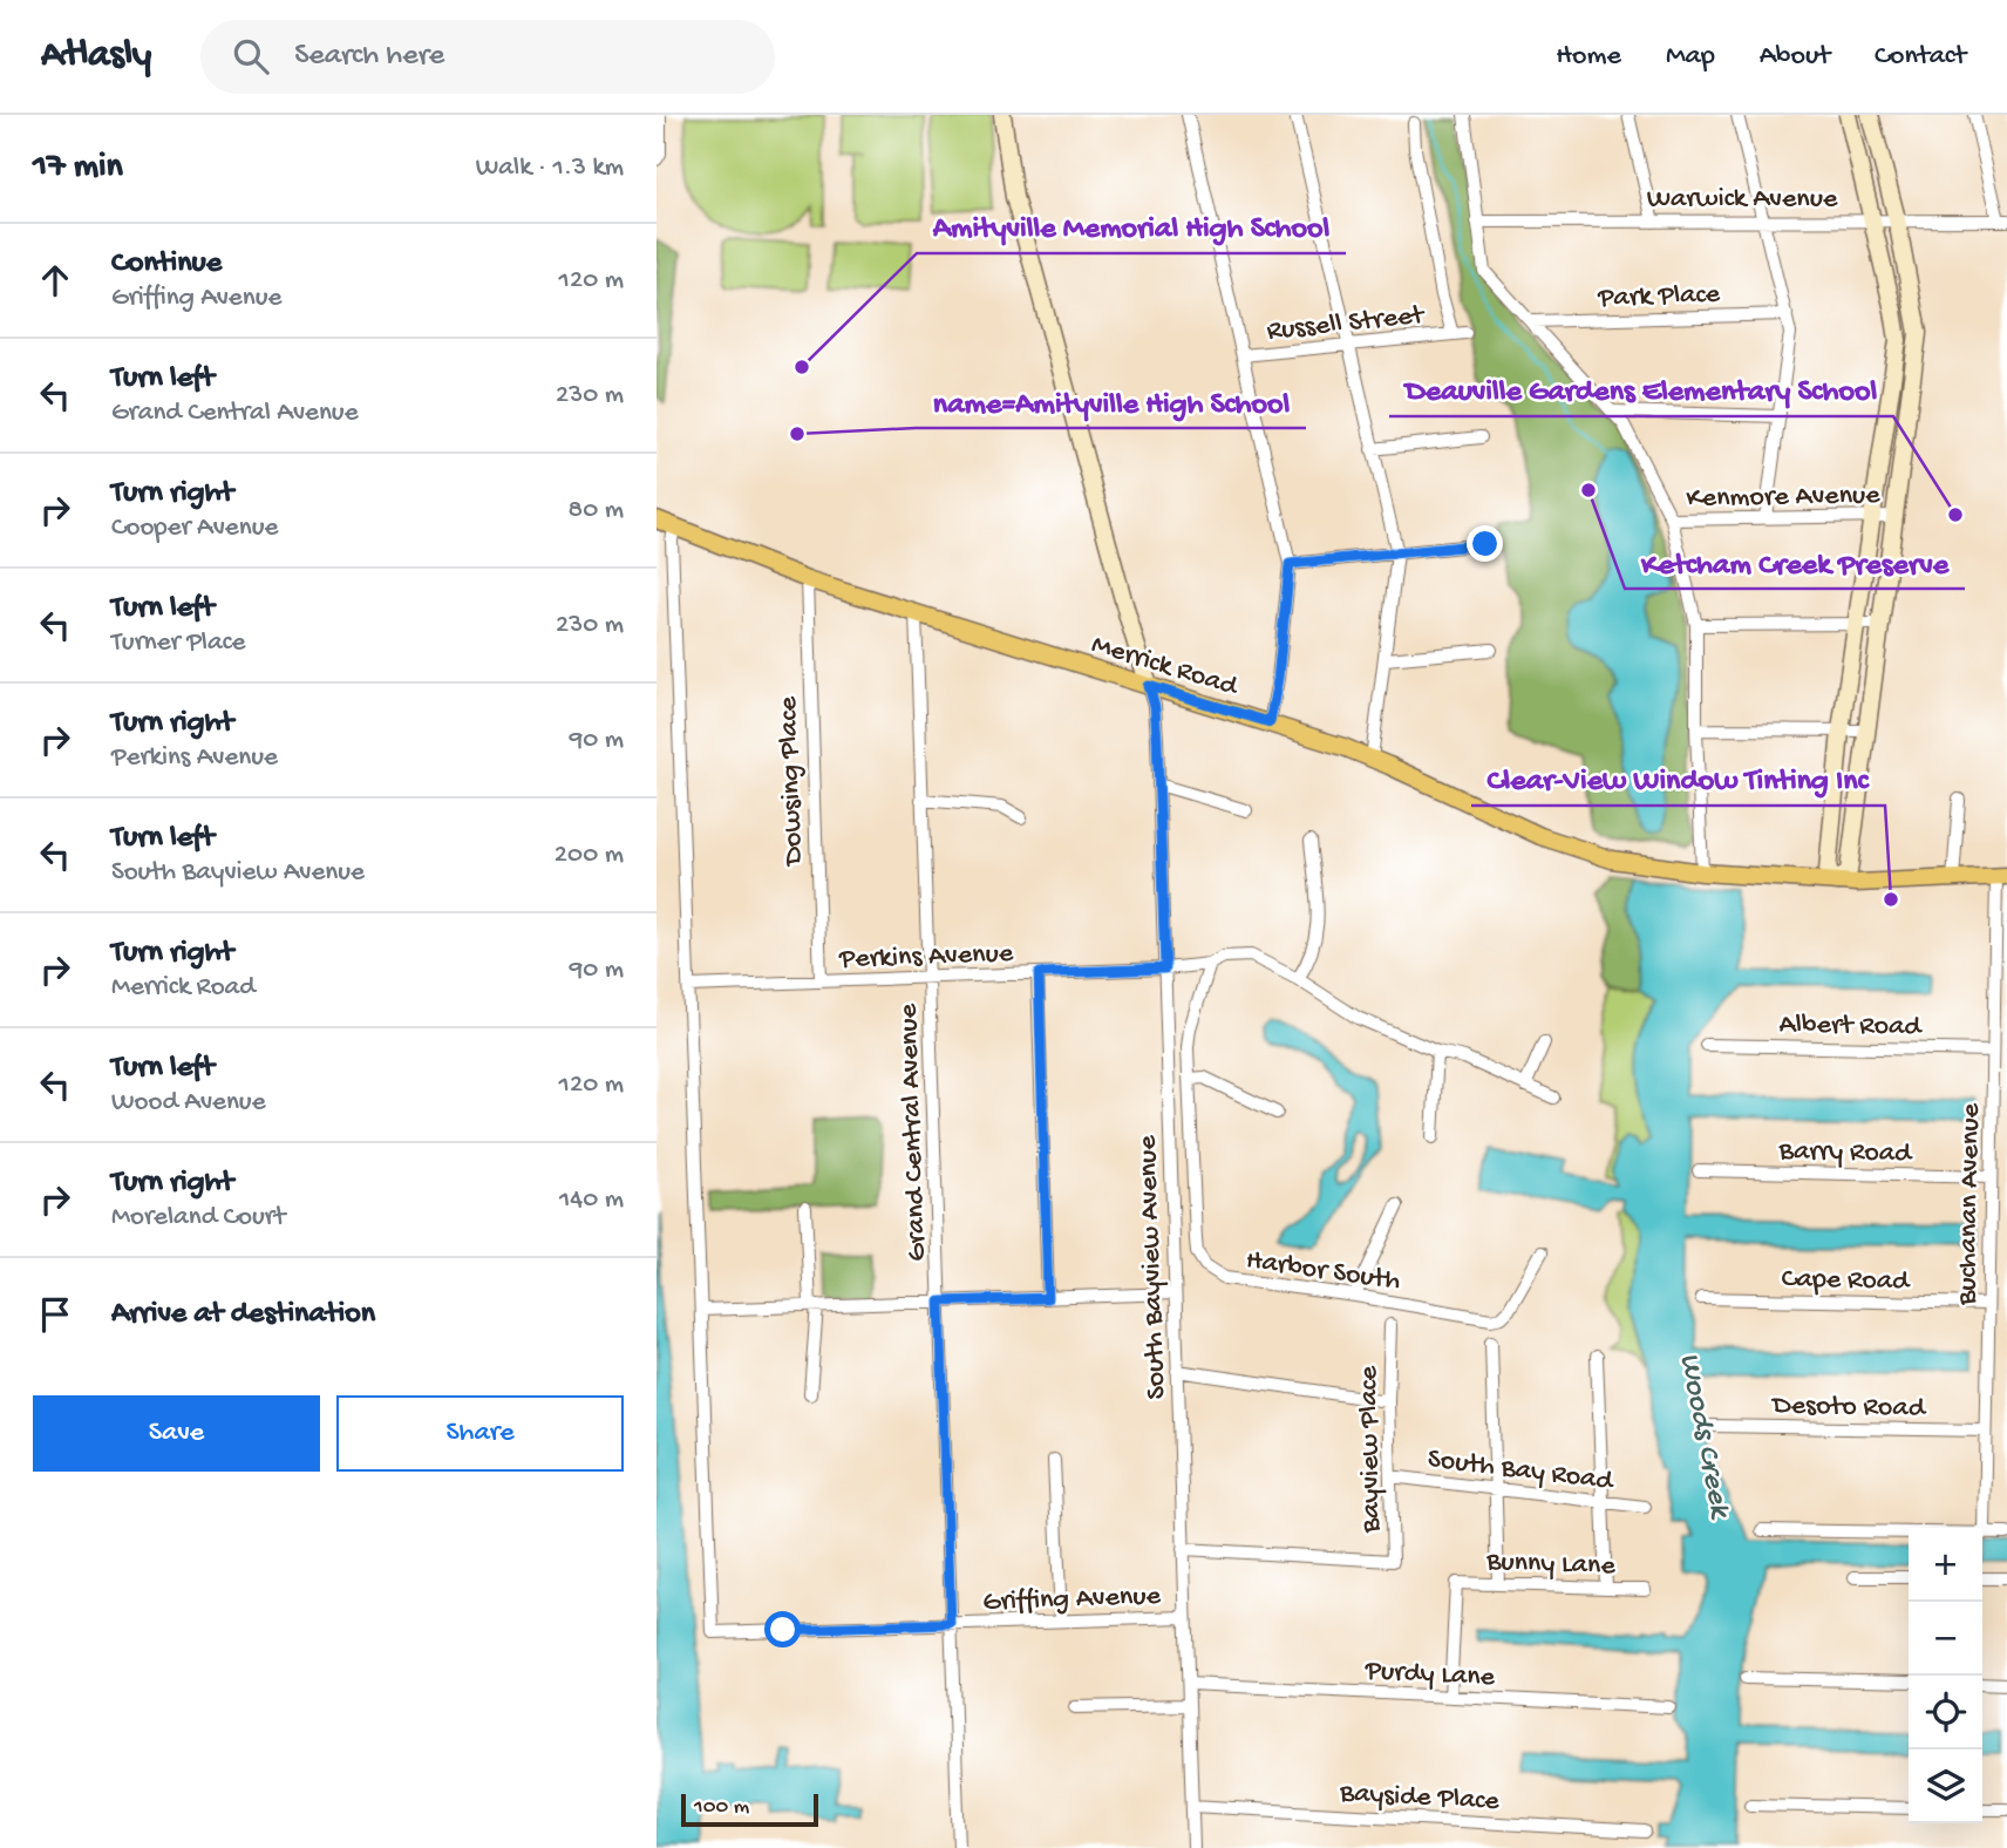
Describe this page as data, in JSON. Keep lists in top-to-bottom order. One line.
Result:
{"streets":{"main road":["Merrick Road"],"street":["Warwick Avenue","Park Place","Russell Street","Kenmore Avenue","Dowsing Place","Perkins Avenue","Albert Road","Grand Central Avenue","Barry Road","Buchanan Avenue","South Bayview Avenue","Harbor South","Cape Road","Desoto Road","Bayview Place","South Bay Road","Bunny Lane","Griffing Avenue","Purdy Lane","Bayside Place"]},"crossings":[["Merrick Road","Dowsing Place"],["Merrick Road","Grand Central Avenue"],["Merrick Road","Buchanan Avenue"],["Merrick Road","South Bayview Avenue"],["Dowsing Place","Perkins Avenue"],["Perkins Avenue","Grand Central Avenue"],["Perkins Avenue","South Bayview Avenue"],["Perkins Avenue","Harbor South"],["Albert Road","Buchanan Avenue"],["Grand Central Avenue","Griffing Avenue"],["Barry Road","Buchanan Avenue"],["Buchanan Avenue","Cape Road"],["Buchanan Avenue","Desoto Road"],["South Bayview Avenue","Bayview Place"],["South Bayview Avenue","Griffing Avenue"],["South Bayview Avenue","Purdy Lane"],["South Bayview Avenue","Bayside Place"],["Bayview Place","South Bay Road"],["Bunny Lane","Purdy Lane"]],"water":["Woods Creek"],"places":["Amityville Memorial High School","name=Amityville High School","Ketcham Creek Preserve","Deauville Gardens Elementary School","Clear-View Window Tinting Inc"],"scale_bar":"100 m","page":{"header":"Atlasly","search":"Search here","nav":["Home","Map","About","Contact"],"heading":["17 min","Walk · 1.3 km"],"list":[["Continue","Griffing Avenue","120 m"],["Turn left","Grand Central Avenue","230 m"],["Turn right","Cooper Avenue","80 m"],["Turn left","Turner Place","230 m"],["Turn right","Perkins Avenue","90 m"],["Turn left","South Bayview Avenue","200 m"],["Turn right","Merrick Road","90 m"],["Turn left","Wood Avenue","120 m"],["Turn right","Moreland Court","140 m"],"Arrive at destination"],"buttons":["Save","Share"],"map_buttons":["+","−"],"scale":"100 m"}}
